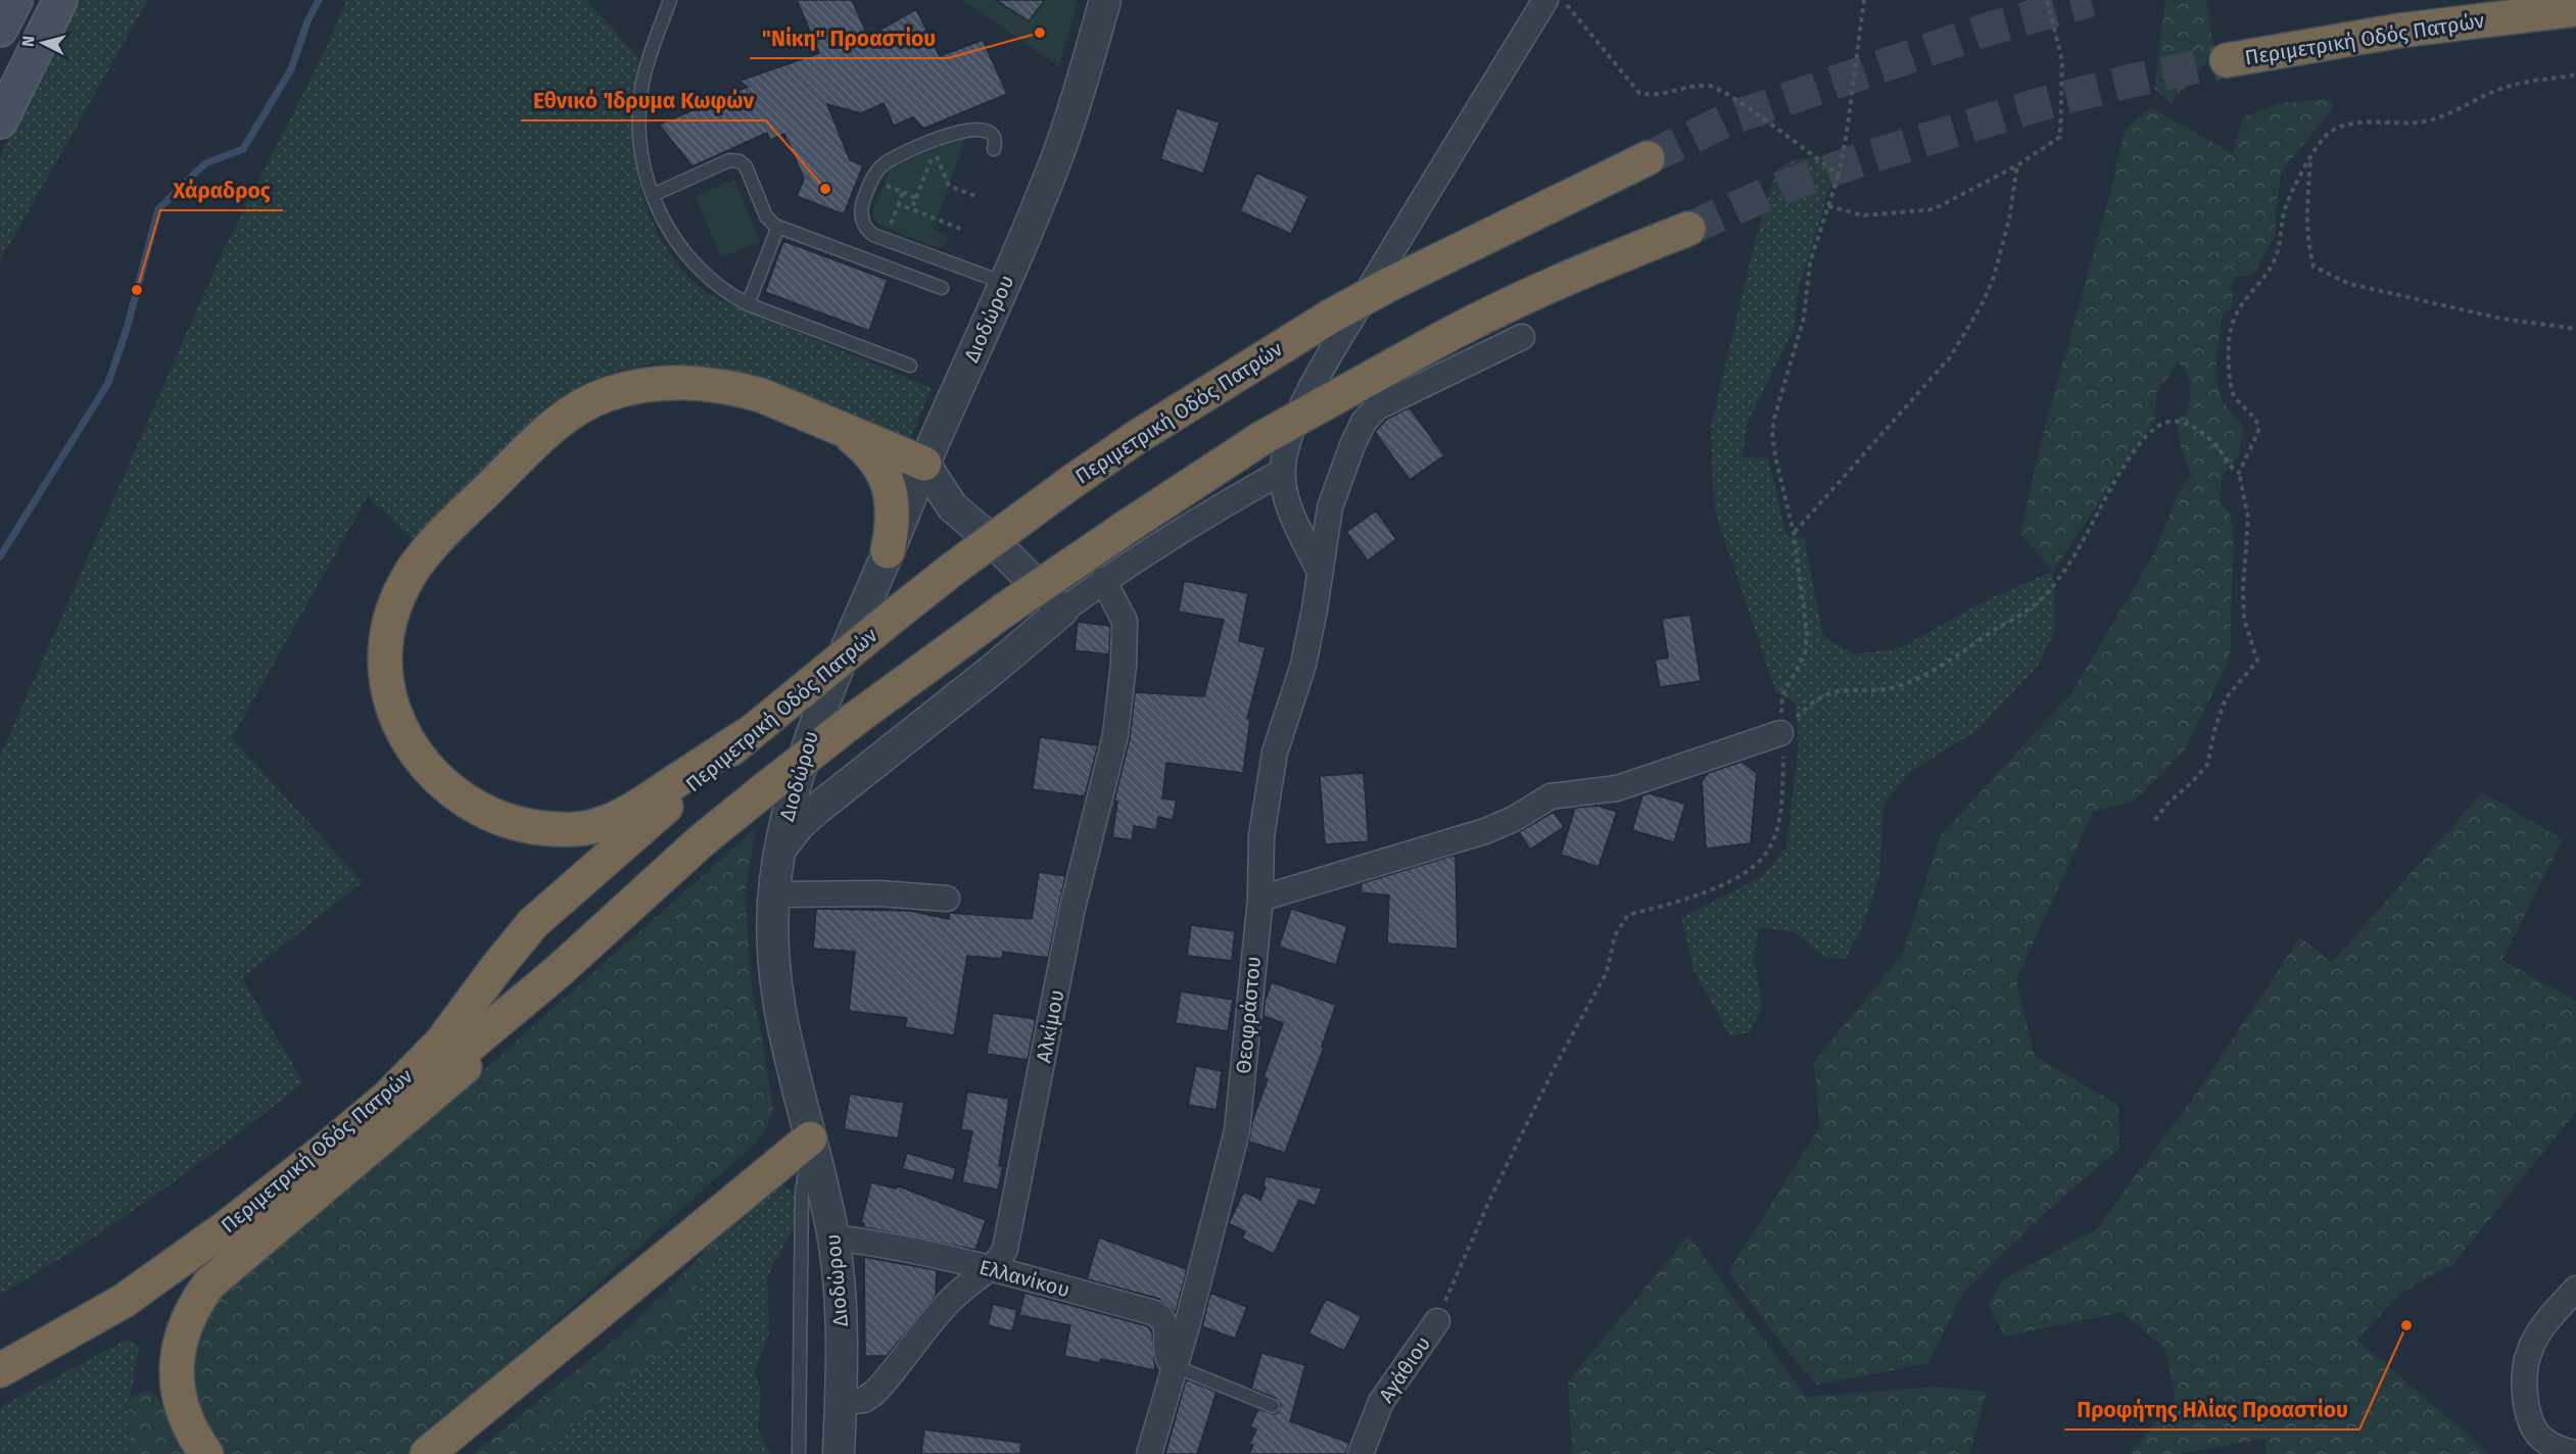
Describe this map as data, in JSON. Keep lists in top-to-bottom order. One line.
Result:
{"streets":{"highway":["Περιμετρική Οδός Πατρών"],"street":["Διοδώρου","Θεοφράστου","Αλκίμου","Ελλανίκου","Αγάθιου"]},"crossings":[["Διοδώρου","Αλκίμου"],["Διοδώρου","Ελλανίκου"],["Θεοφράστου","Ελλανίκου"],["Αλκίμου","Ελλανίκου"]],"places":["\"Νίκη\" Προαστίου","Εθνικό Ίδρυμα Κωφών","Χάραδρος","Προφήτης Ηλίας Προαστίου"],"north":"left"}
